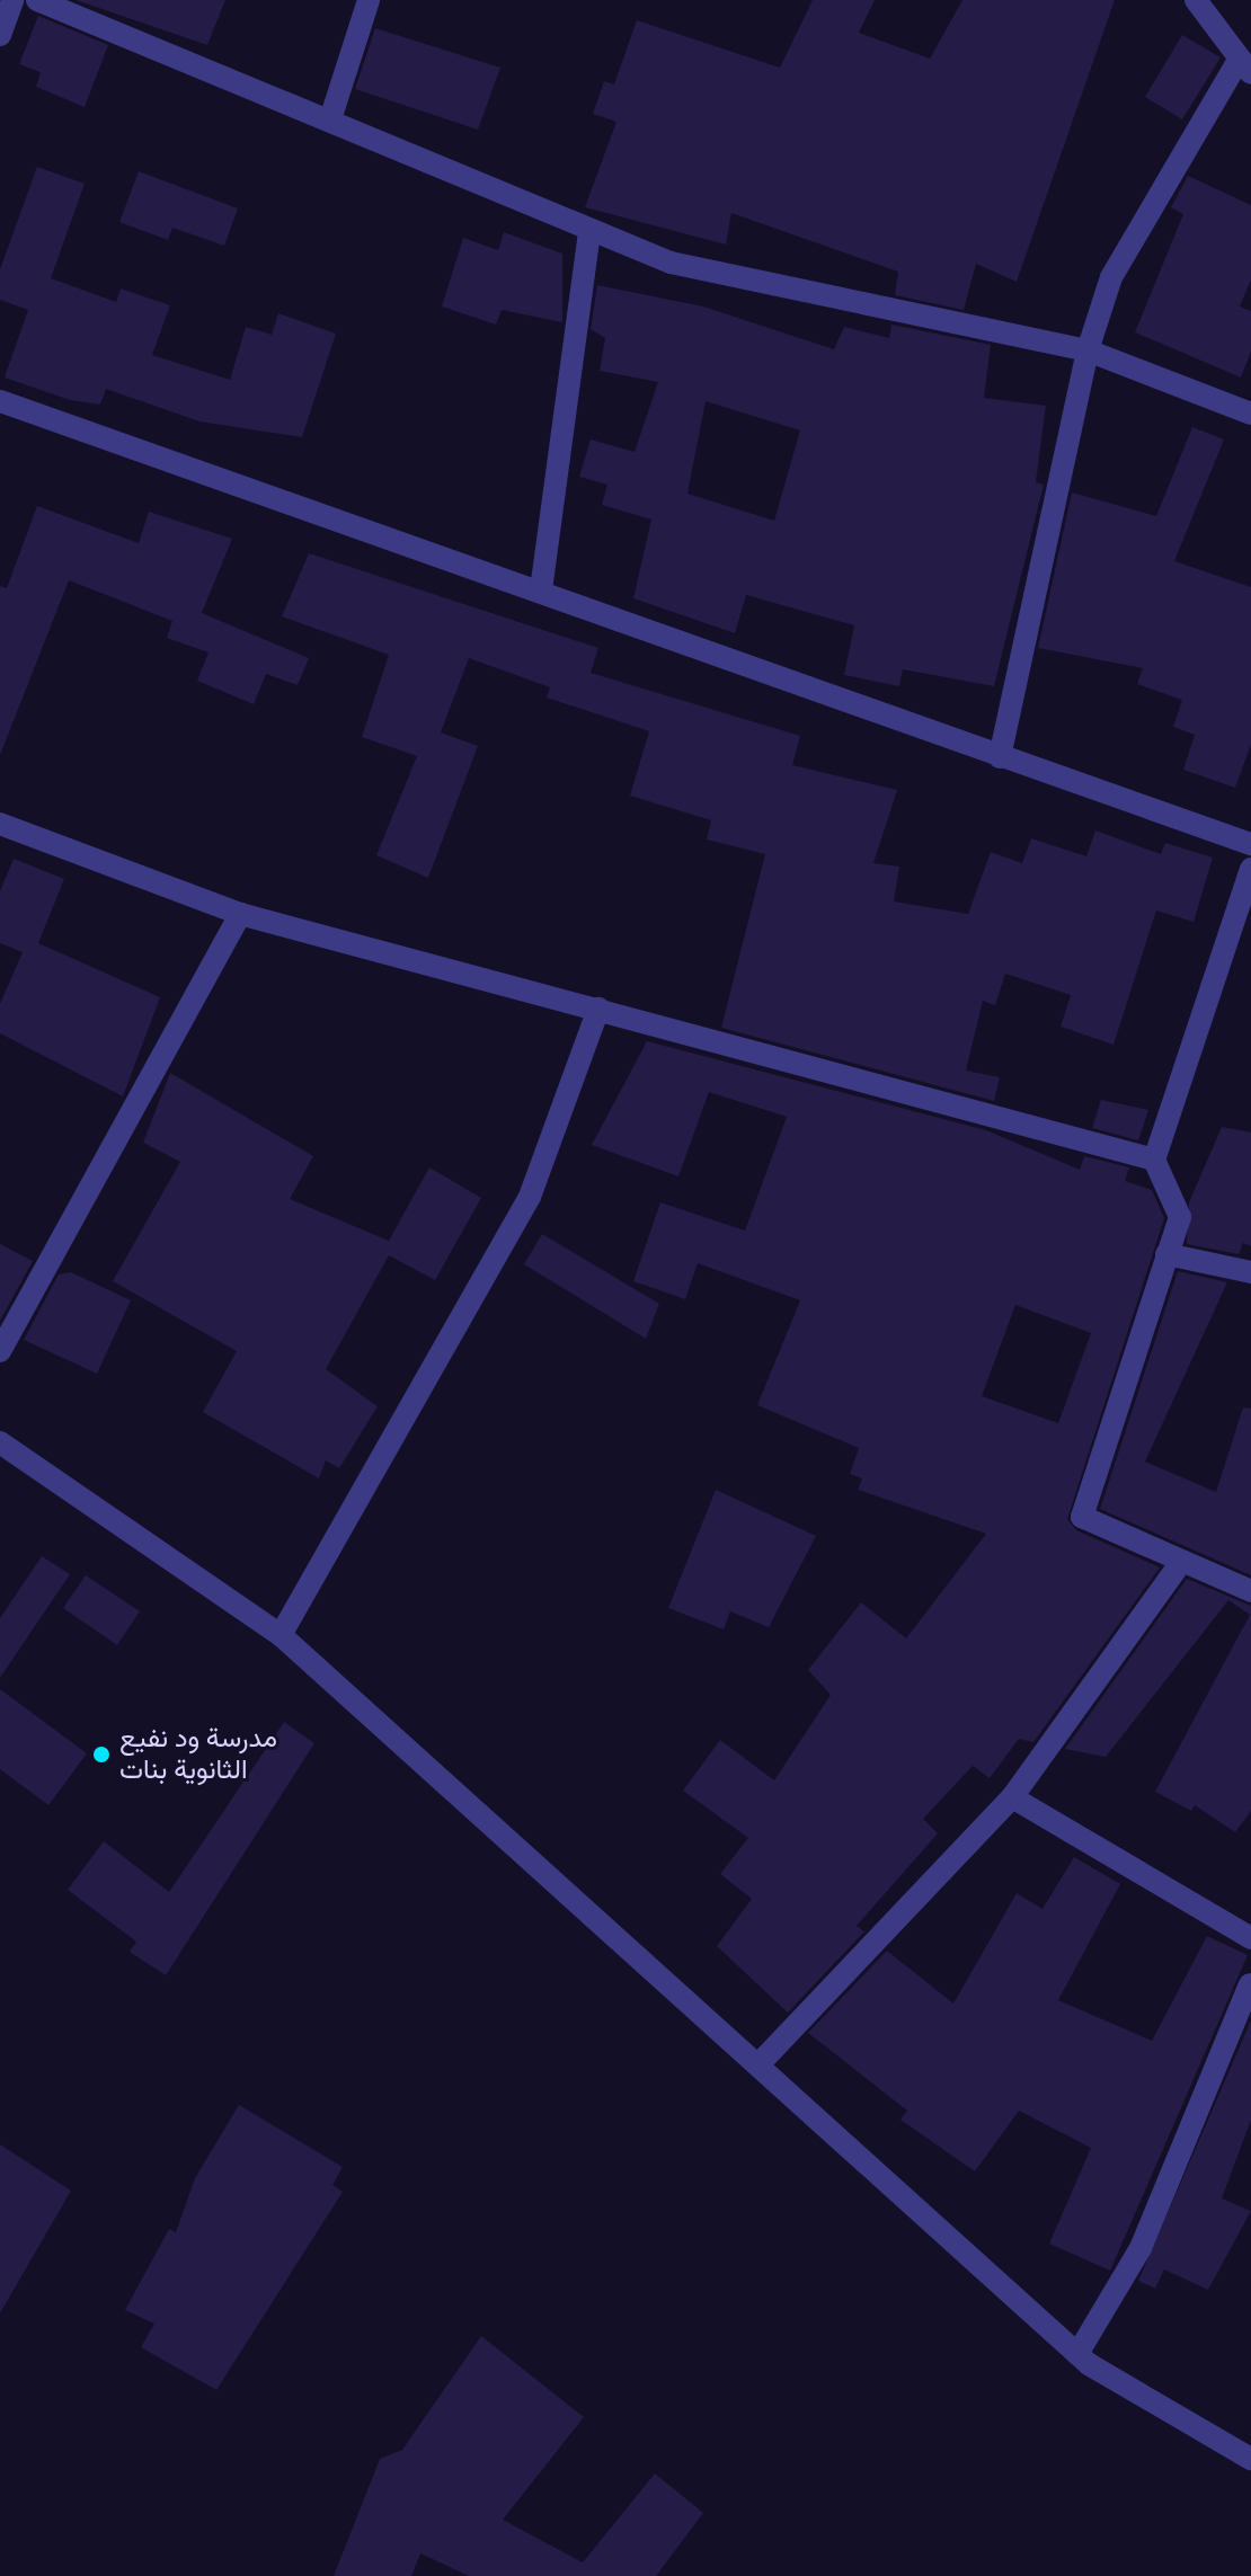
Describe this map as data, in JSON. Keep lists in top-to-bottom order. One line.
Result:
{"places":["مدرسة ود نفيع الثانوية بنات"]}
